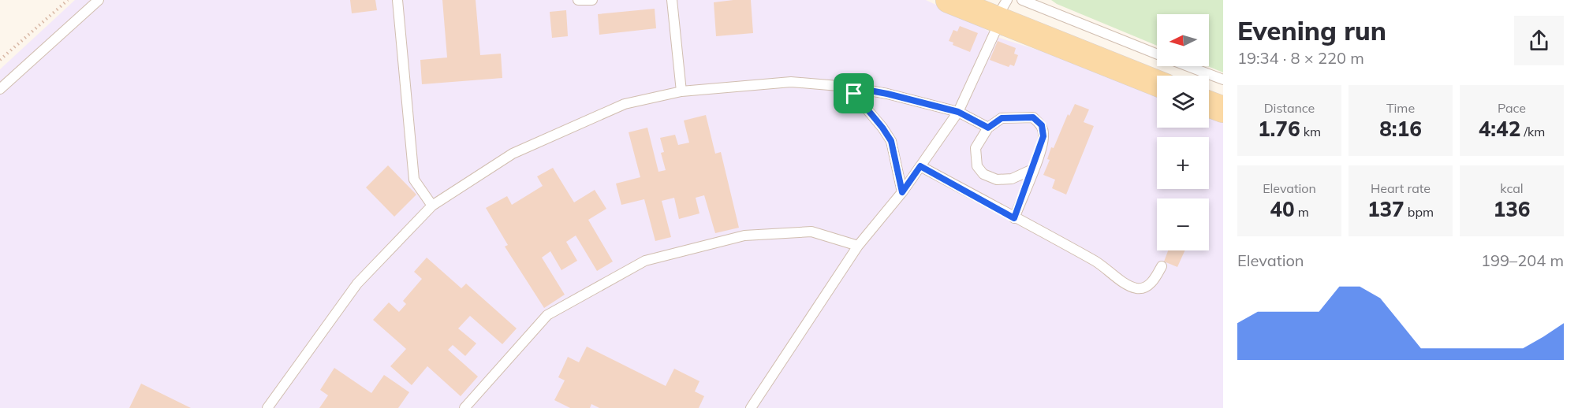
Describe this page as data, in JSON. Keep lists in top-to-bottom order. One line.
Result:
{"north":"left","page":{"heading":["Evening run","19:34 · 8 × 220 m"],"map_buttons":["+","−"],"stats":[["Distance","1.76 km"],["Time","8:16"],["Pace","4:42 /km"],["Elevation","40 m"],["Heart rate","137 bpm"],["kcal","136"]],"chart":["Elevation","199–204 m"]}}
